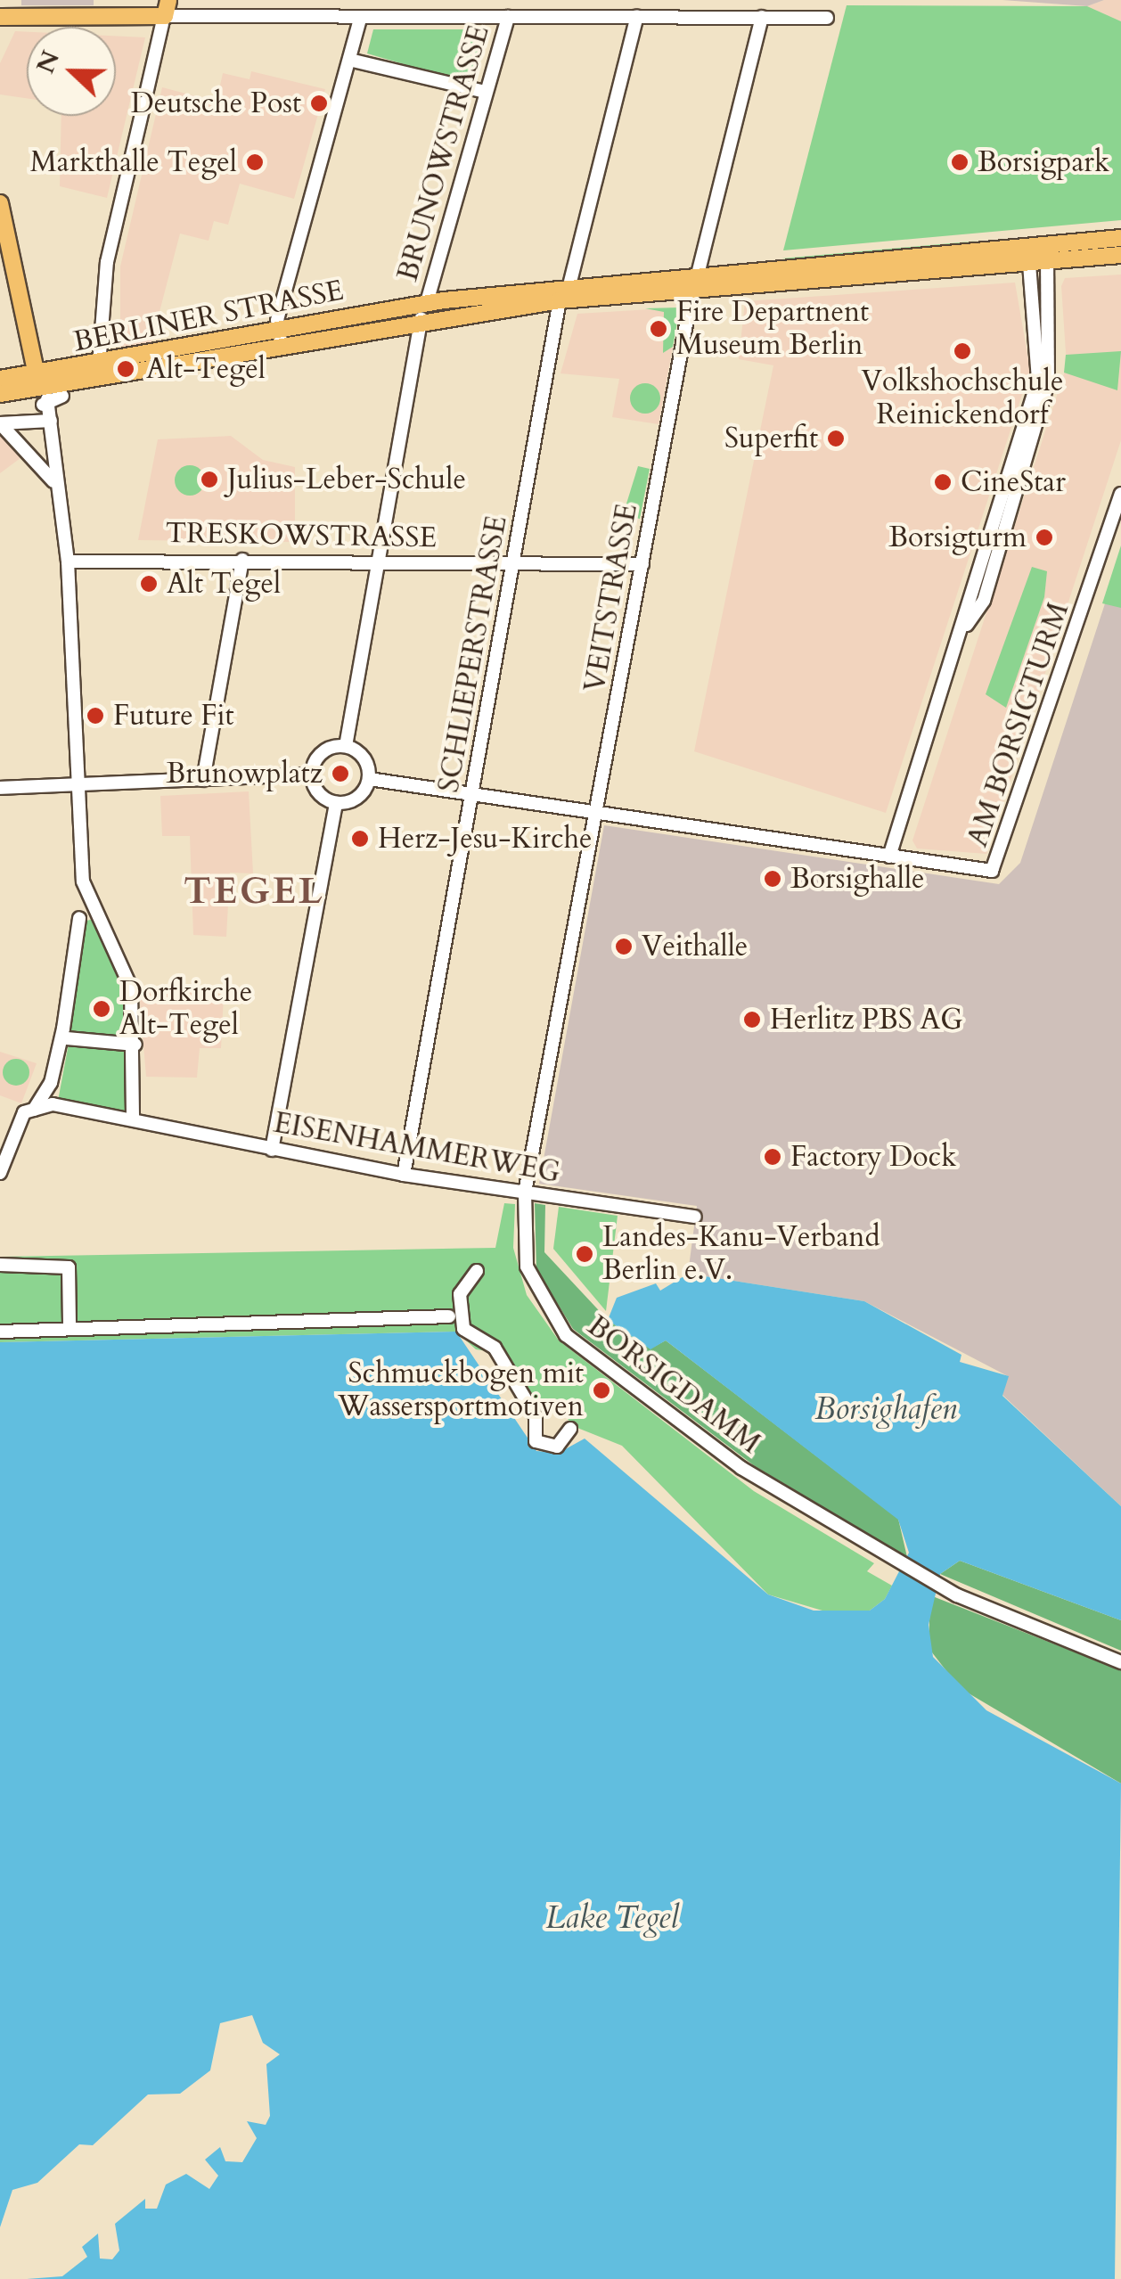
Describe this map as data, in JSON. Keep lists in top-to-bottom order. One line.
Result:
{"streets":{"main road":["BERLINER STRASSE"],"street":["BRUNOWSTRASSE","TRESKOWSTRASSE","VEITSTRASSE","SCHLIEPERSTRASSE","AM BORSIGTURM","EISENHAMMERWEG","BORSIGDAMM"]},"crossings":[["BRUNOWSTRASSE","BERLINER STRASSE"],["BRUNOWSTRASSE","TRESKOWSTRASSE"],["BRUNOWSTRASSE","AM BORSIGTURM"],["BERLINER STRASSE","VEITSTRASSE"],["BERLINER STRASSE","SCHLIEPERSTRASSE"],["TRESKOWSTRASSE","VEITSTRASSE"],["TRESKOWSTRASSE","SCHLIEPERSTRASSE"],["VEITSTRASSE","AM BORSIGTURM"],["VEITSTRASSE","EISENHAMMERWEG"],["VEITSTRASSE","BORSIGDAMM"],["SCHLIEPERSTRASSE","AM BORSIGTURM"],["SCHLIEPERSTRASSE","EISENHAMMERWEG"],["EISENHAMMERWEG","BORSIGDAMM"]],"districts":["TEGEL"],"water":["Borsighafen","Lake Tegel"],"places":["Deutsche Post","Markthalle Tegel","Borsigpark","Fire Departnent Museum Berlin","Volkshochschule Reinickendorf","Alt-Tegel","Superfit","Julius-Leber-Schule","CineStar","Borsigturm","Alt Tegel","Future Fit","Brunowplatz","Herz-Jesu-Kirche","Borsighalle","Veithalle","Dorfkirche Alt-Tegel","Herlitz PBS AG","Factory Dock","Landes-Kanu-Verband Berlin e.V.","Schmuckbogen mit Wassersportmotiven"],"north":"left"}
